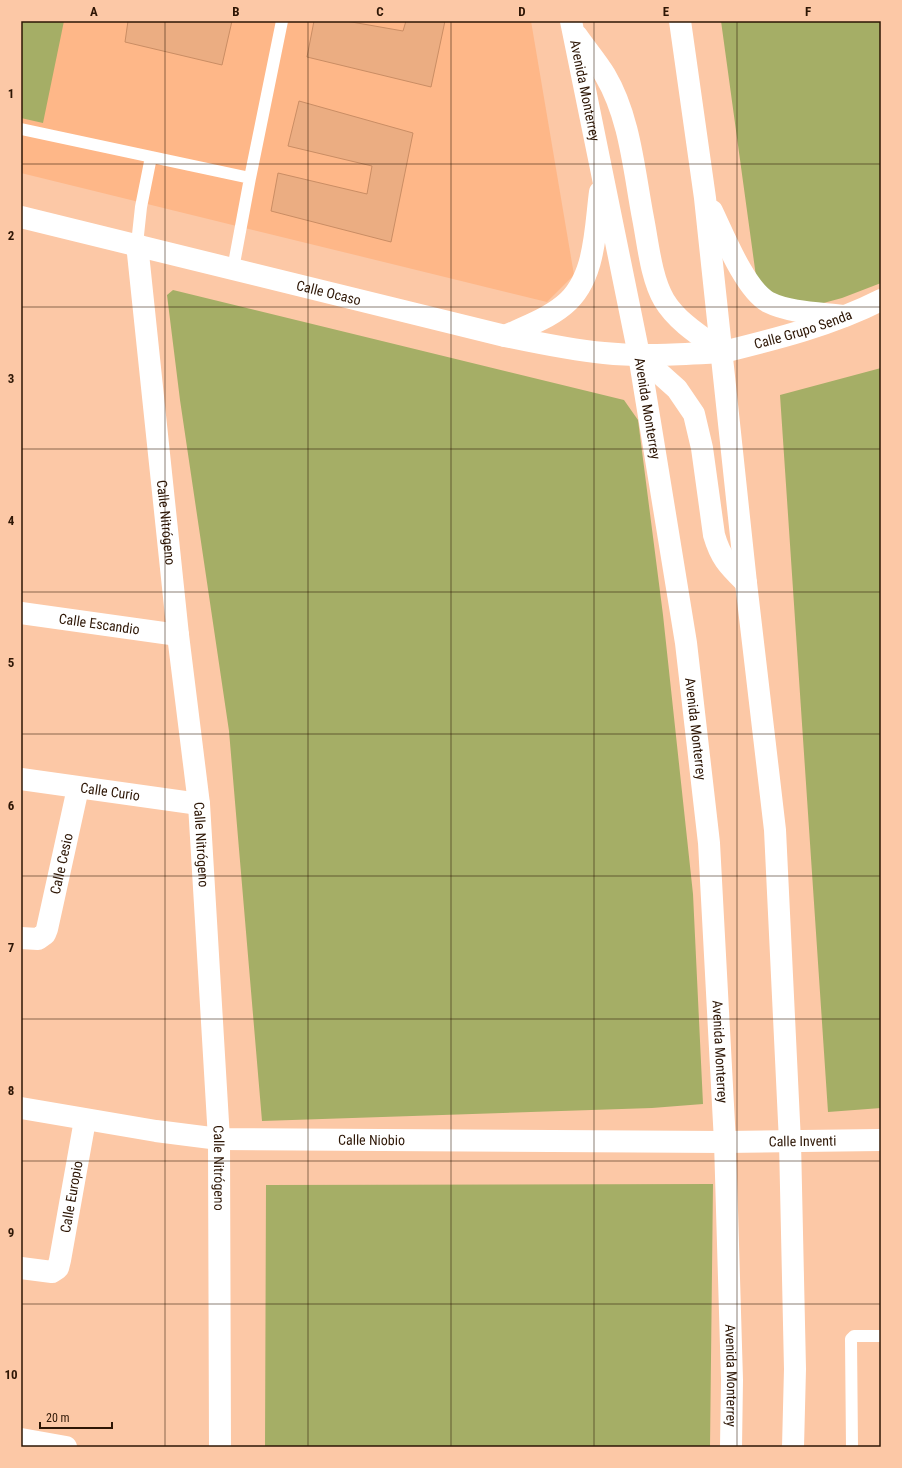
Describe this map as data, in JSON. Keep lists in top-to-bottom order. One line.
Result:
{"streets":{"main road":["Avenida Monterrey","Calle Ocaso","Calle Grupo Senda","Calle Nitrógeno","Calle Escandio","Calle Curio","Calle Cesio","Calle Niobio","Calle Inventi","Calle Europio"]},"crossings":[["Avenida Monterrey","Calle Ocaso"],["Avenida Monterrey","Calle Grupo Senda"],["Avenida Monterrey","Calle Niobio"],["Avenida Monterrey","Calle Inventi"],["Calle Ocaso","Calle Grupo Senda"],["Calle Ocaso","Calle Nitrógeno"],["Calle Nitrógeno","Calle Escandio"],["Calle Nitrógeno","Calle Curio"],["Calle Nitrógeno","Calle Niobio"],["Calle Curio","Calle Cesio"],["Calle Niobio","Calle Inventi"],["Calle Niobio","Calle Europio"]],"scale_bar":"20 m","grid":{"columns":["A","B","C","D","E","F"],"rows":["1","2","3","4","5","6","7","8","9","10"]}}
